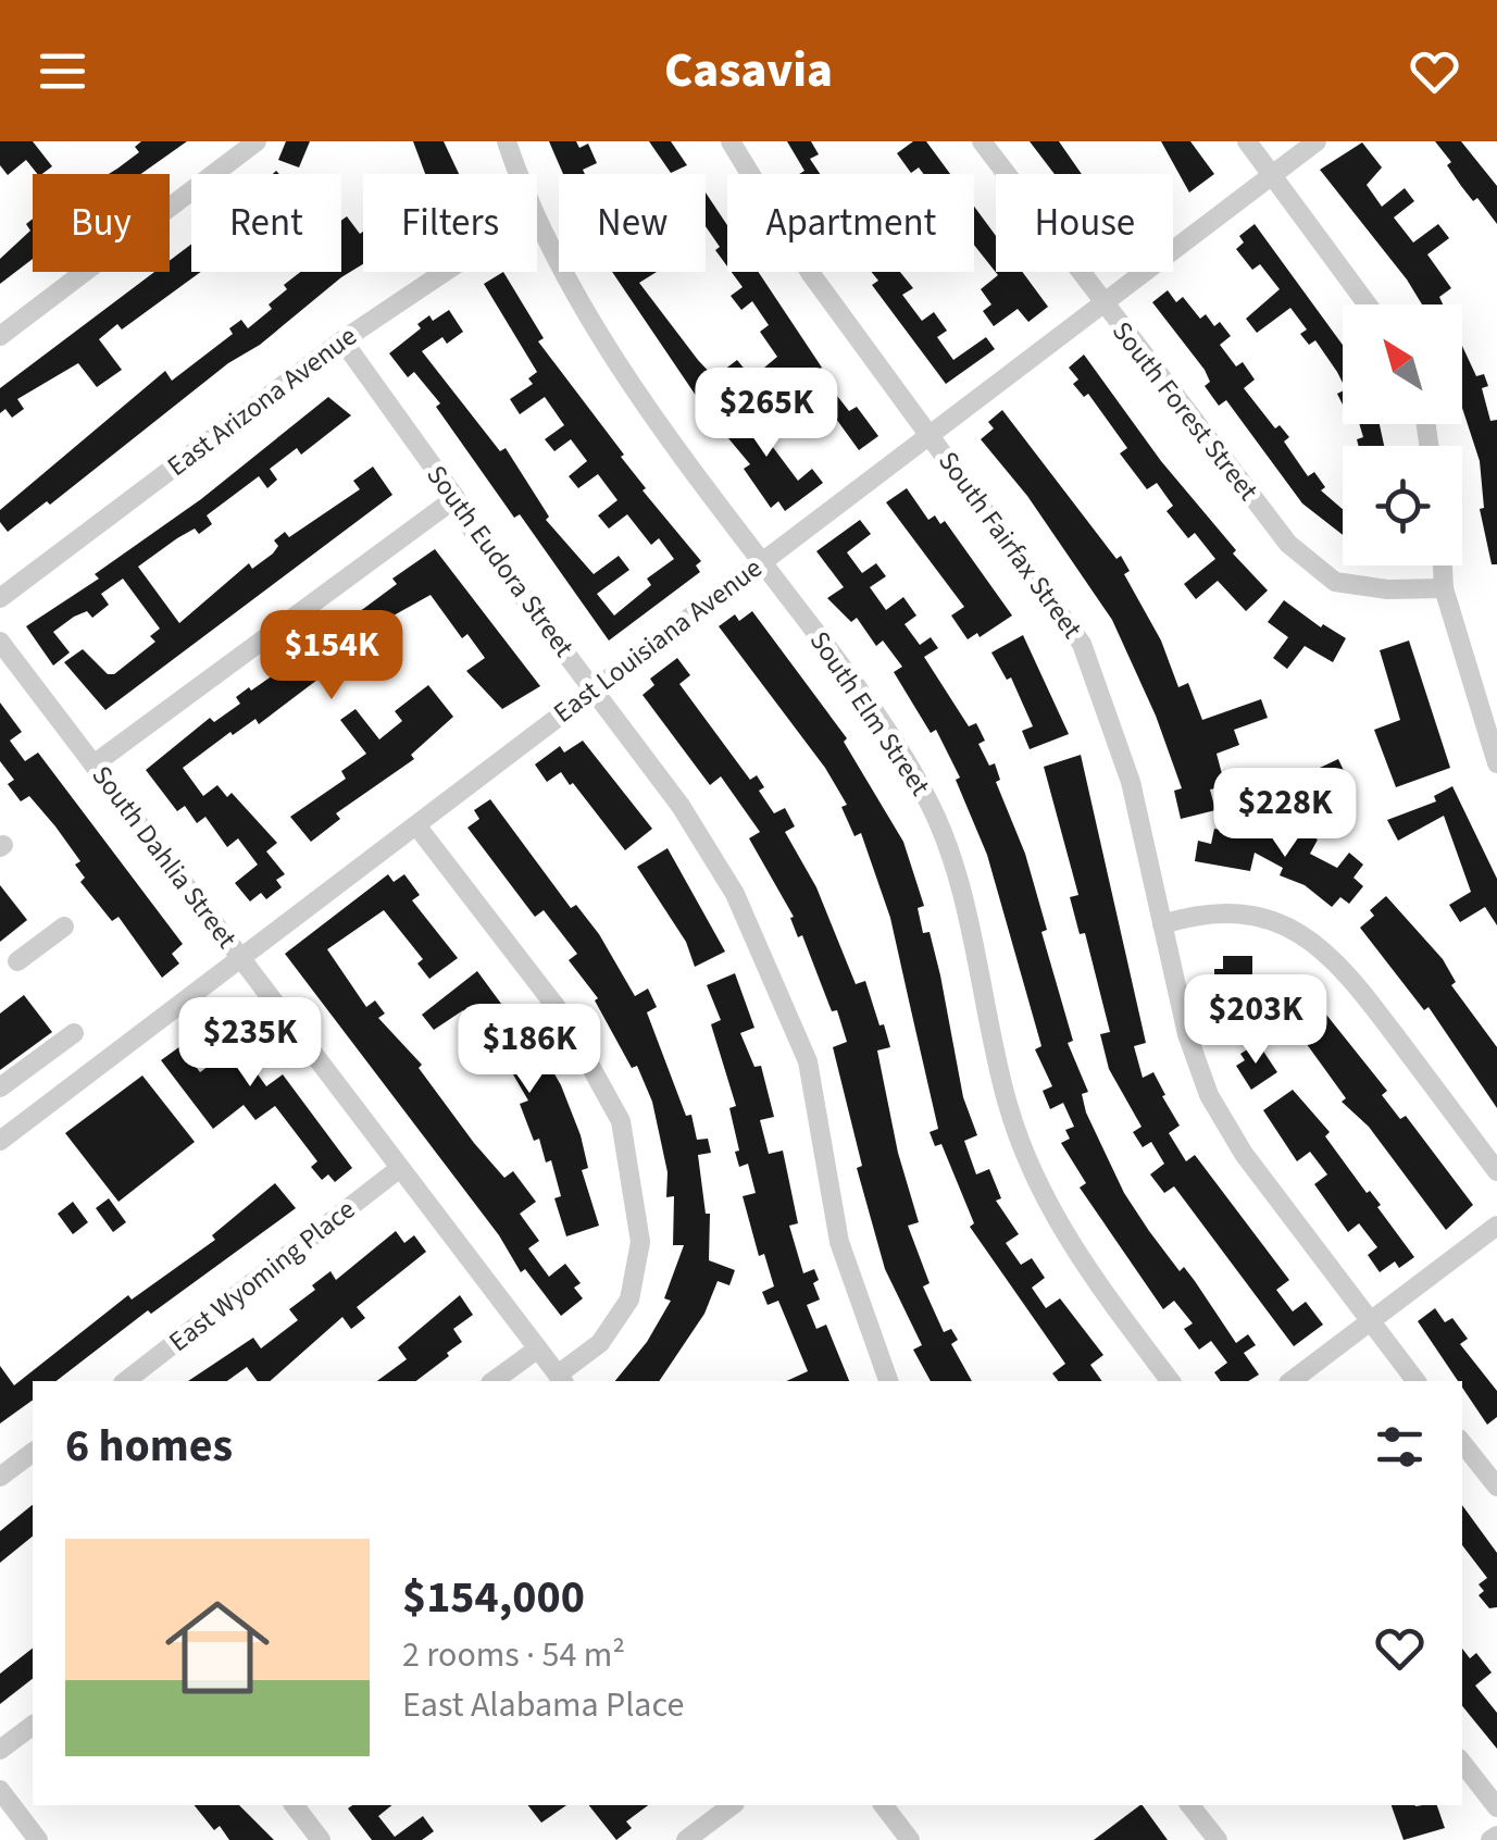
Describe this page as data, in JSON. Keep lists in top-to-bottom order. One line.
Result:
{"streets":{"street":["East Arizona Avenue","South Forest Street","South Fairfax Street","South Eudora Street","East Louisiana Avenue","South Elm Street","South Dahlia Street","East Wyoming Place"]},"crossings":[["East Arizona Avenue","South Eudora Street"],["South Forest Street","East Louisiana Avenue"],["South Fairfax Street","East Louisiana Avenue"],["South Eudora Street","East Louisiana Avenue"],["East Louisiana Avenue","South Elm Street"],["East Louisiana Avenue","South Dahlia Street"],["South Dahlia Street","East Wyoming Place"]],"north":"top left","page":{"header":"Casavia","chip":["Buy","Rent","Filters","New","Apartment","House"],"price":["$265K","$154K","$228K","$203K","$235K","$186K"],"heading":"6 homes","list":[{"name":"$154,000","note":"2 rooms · 54 m² · East Alabama Place"}]}}
